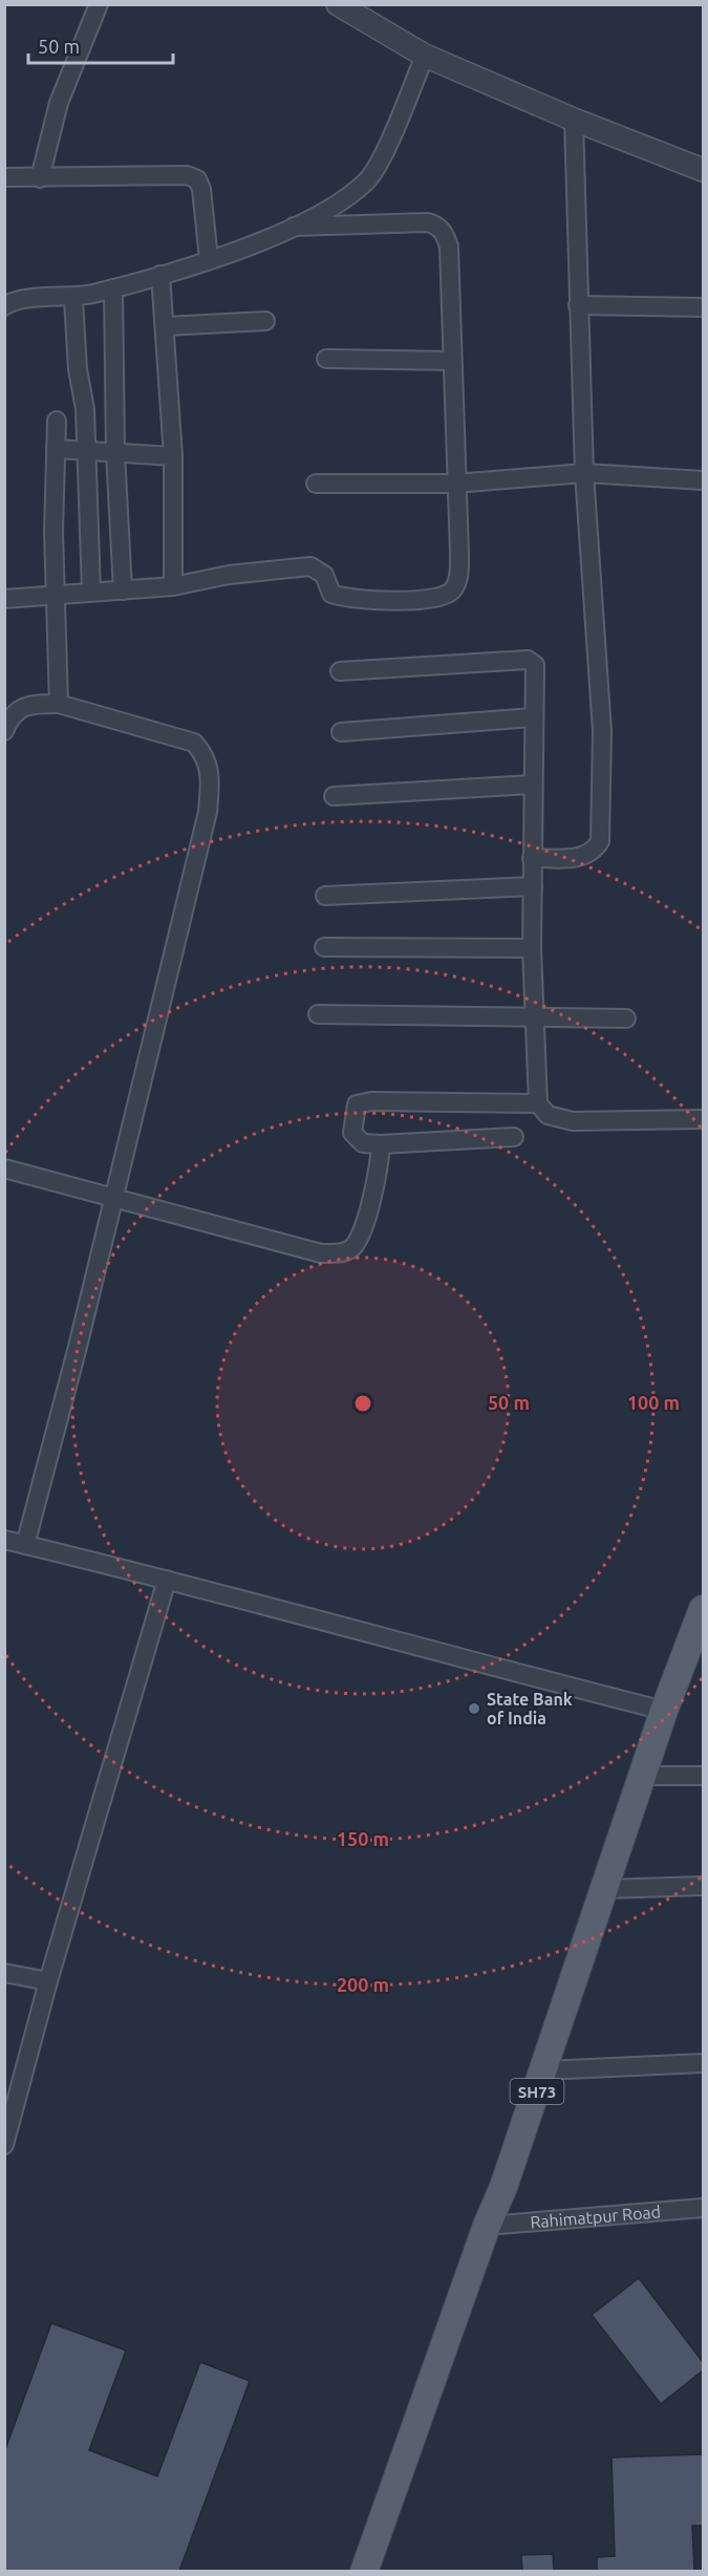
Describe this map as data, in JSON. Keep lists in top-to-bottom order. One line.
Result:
{"streets":{"main road":["SH73"],"street":["Rahimatpur Road"]},"crossings":[["SH73","Rahimatpur Road"]],"places":["State Bank of India"],"scale_bar":"50 m","rings":["50 m","100 m","150 m","200 m"]}
